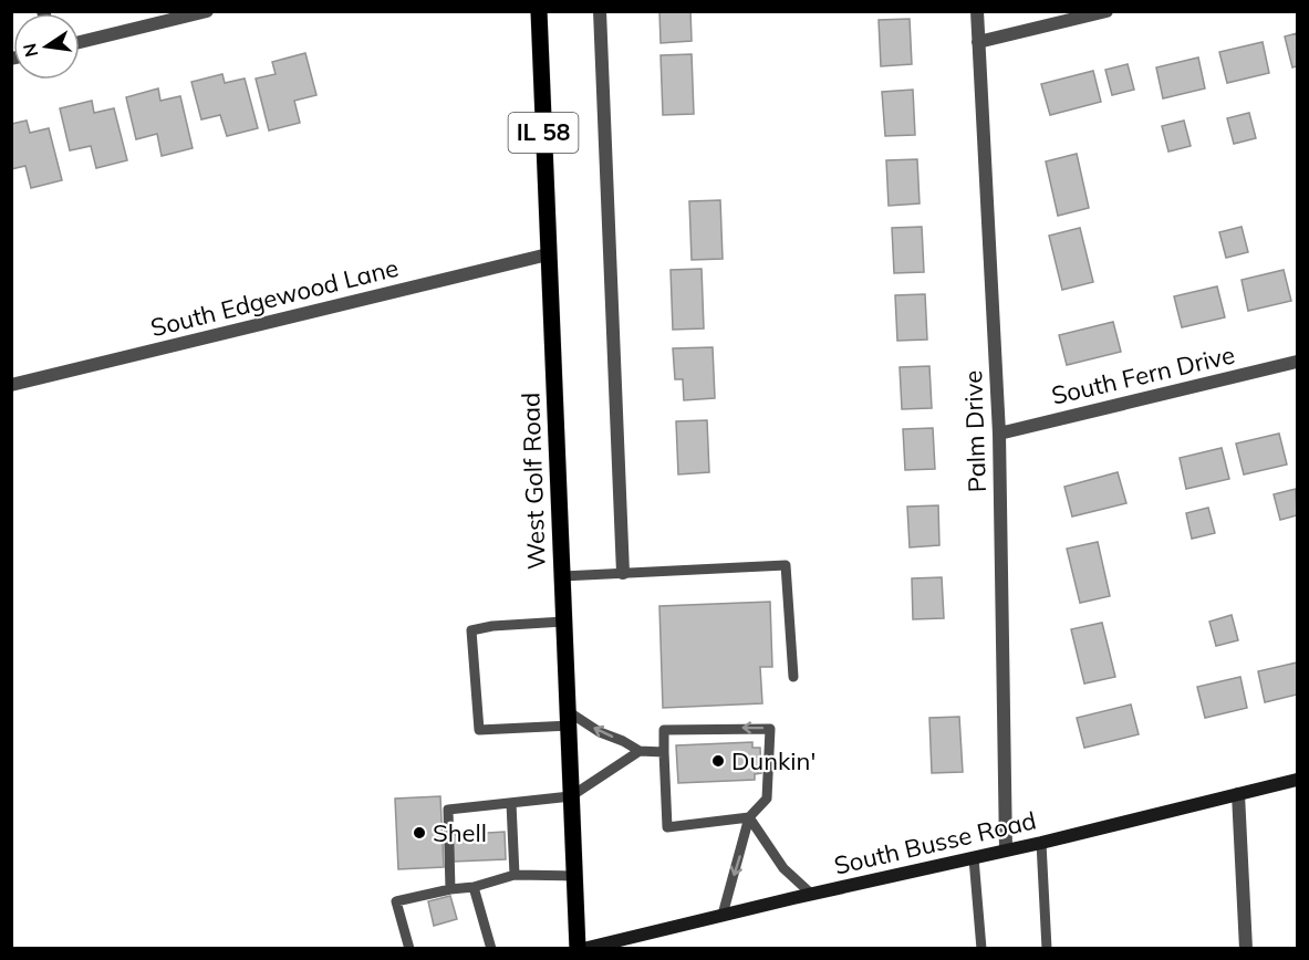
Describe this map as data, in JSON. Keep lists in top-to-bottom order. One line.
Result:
{"streets":{"main road":["IL 58","West Golf Road","South Busse Road"],"street":["South Edgewood Lane","South Fern Drive","Palm Drive"]},"crossings":[["South Edgewood Lane","West Golf Road"],["South Fern Drive","Palm Drive"],["Palm Drive","South Busse Road"]],"places":["Dunkin'","Shell"],"north":"left"}
